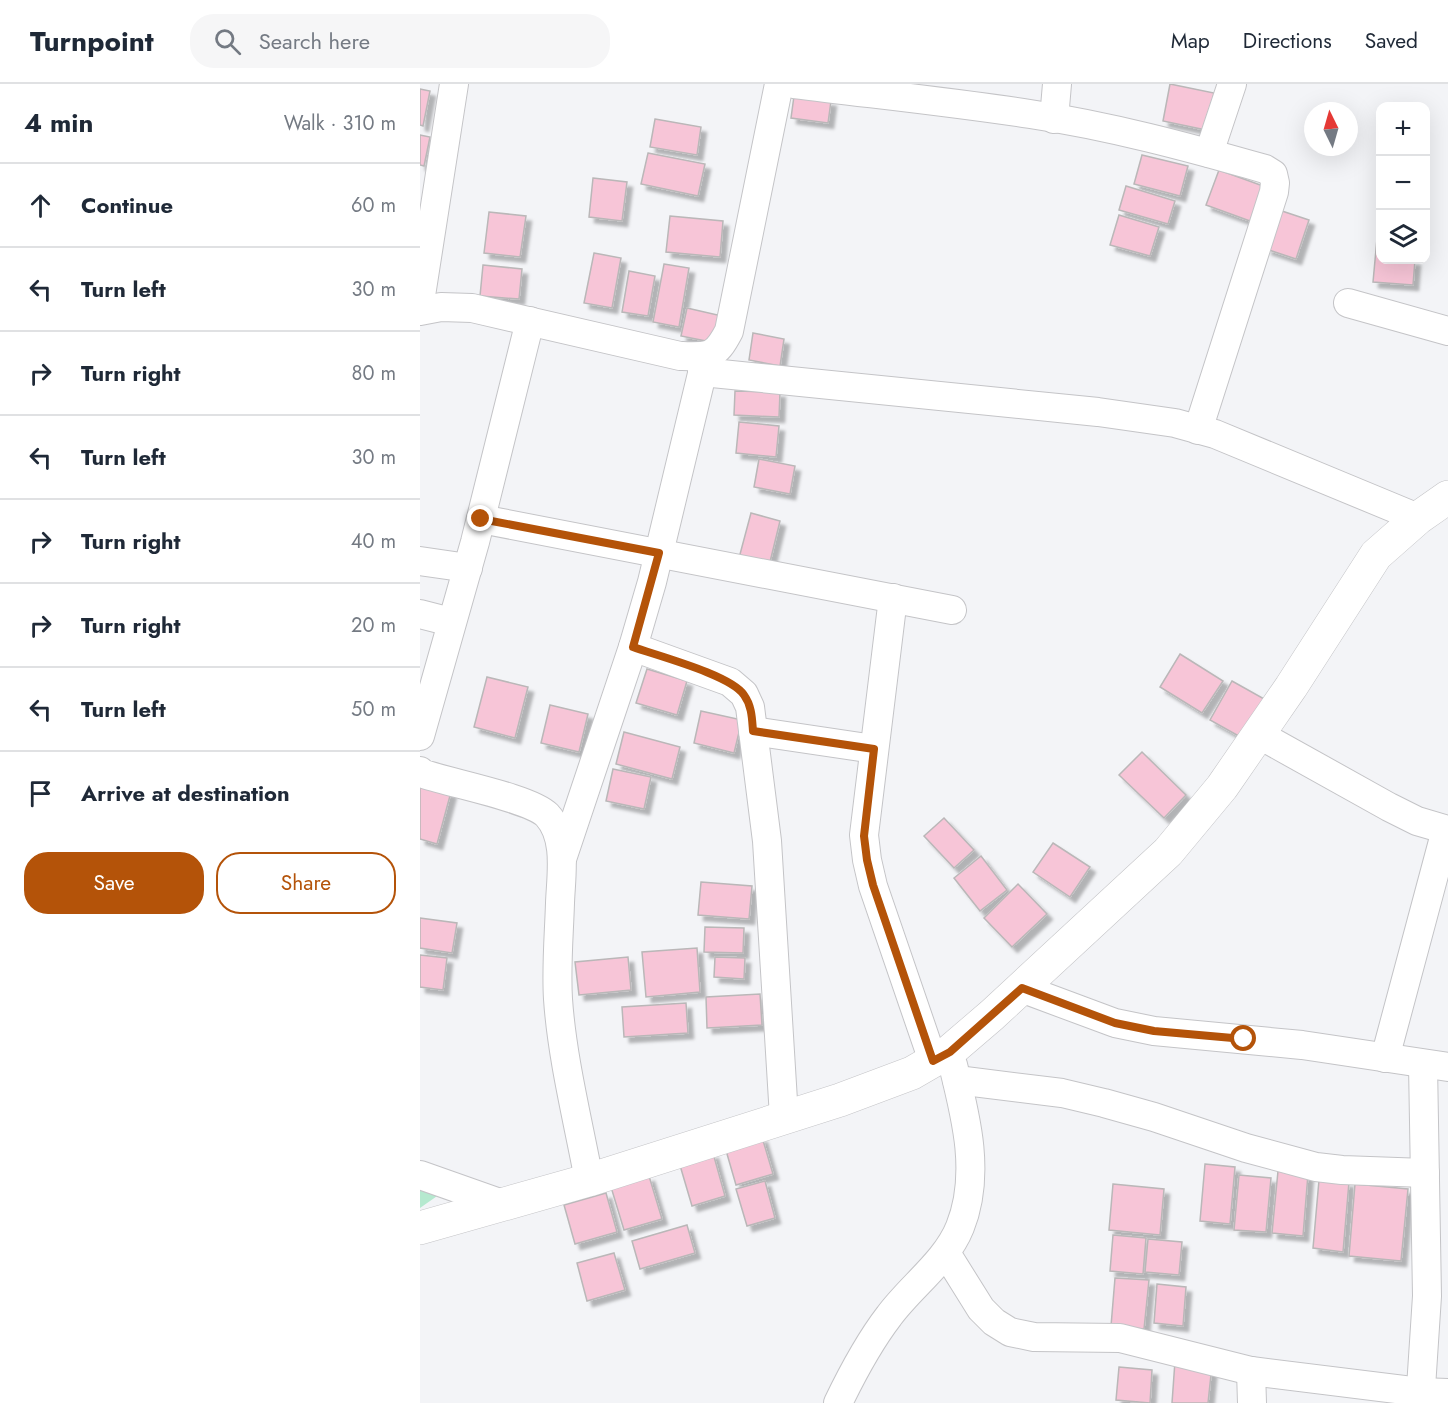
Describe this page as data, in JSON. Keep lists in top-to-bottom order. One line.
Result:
{"north":"top","page":{"header":"Turnpoint","search":"Search here","nav":["Map","Directions","Saved"],"heading":["4 min","Walk · 310 m"],"map_buttons":["+","−"],"list":[["Continue","60 m"],["Turn left","30 m"],["Turn right","80 m"],["Turn left","30 m"],["Turn right","40 m"],["Turn right","20 m"],["Turn left","50 m"],"Arrive at destination"],"buttons":["Save","Share"]}}
